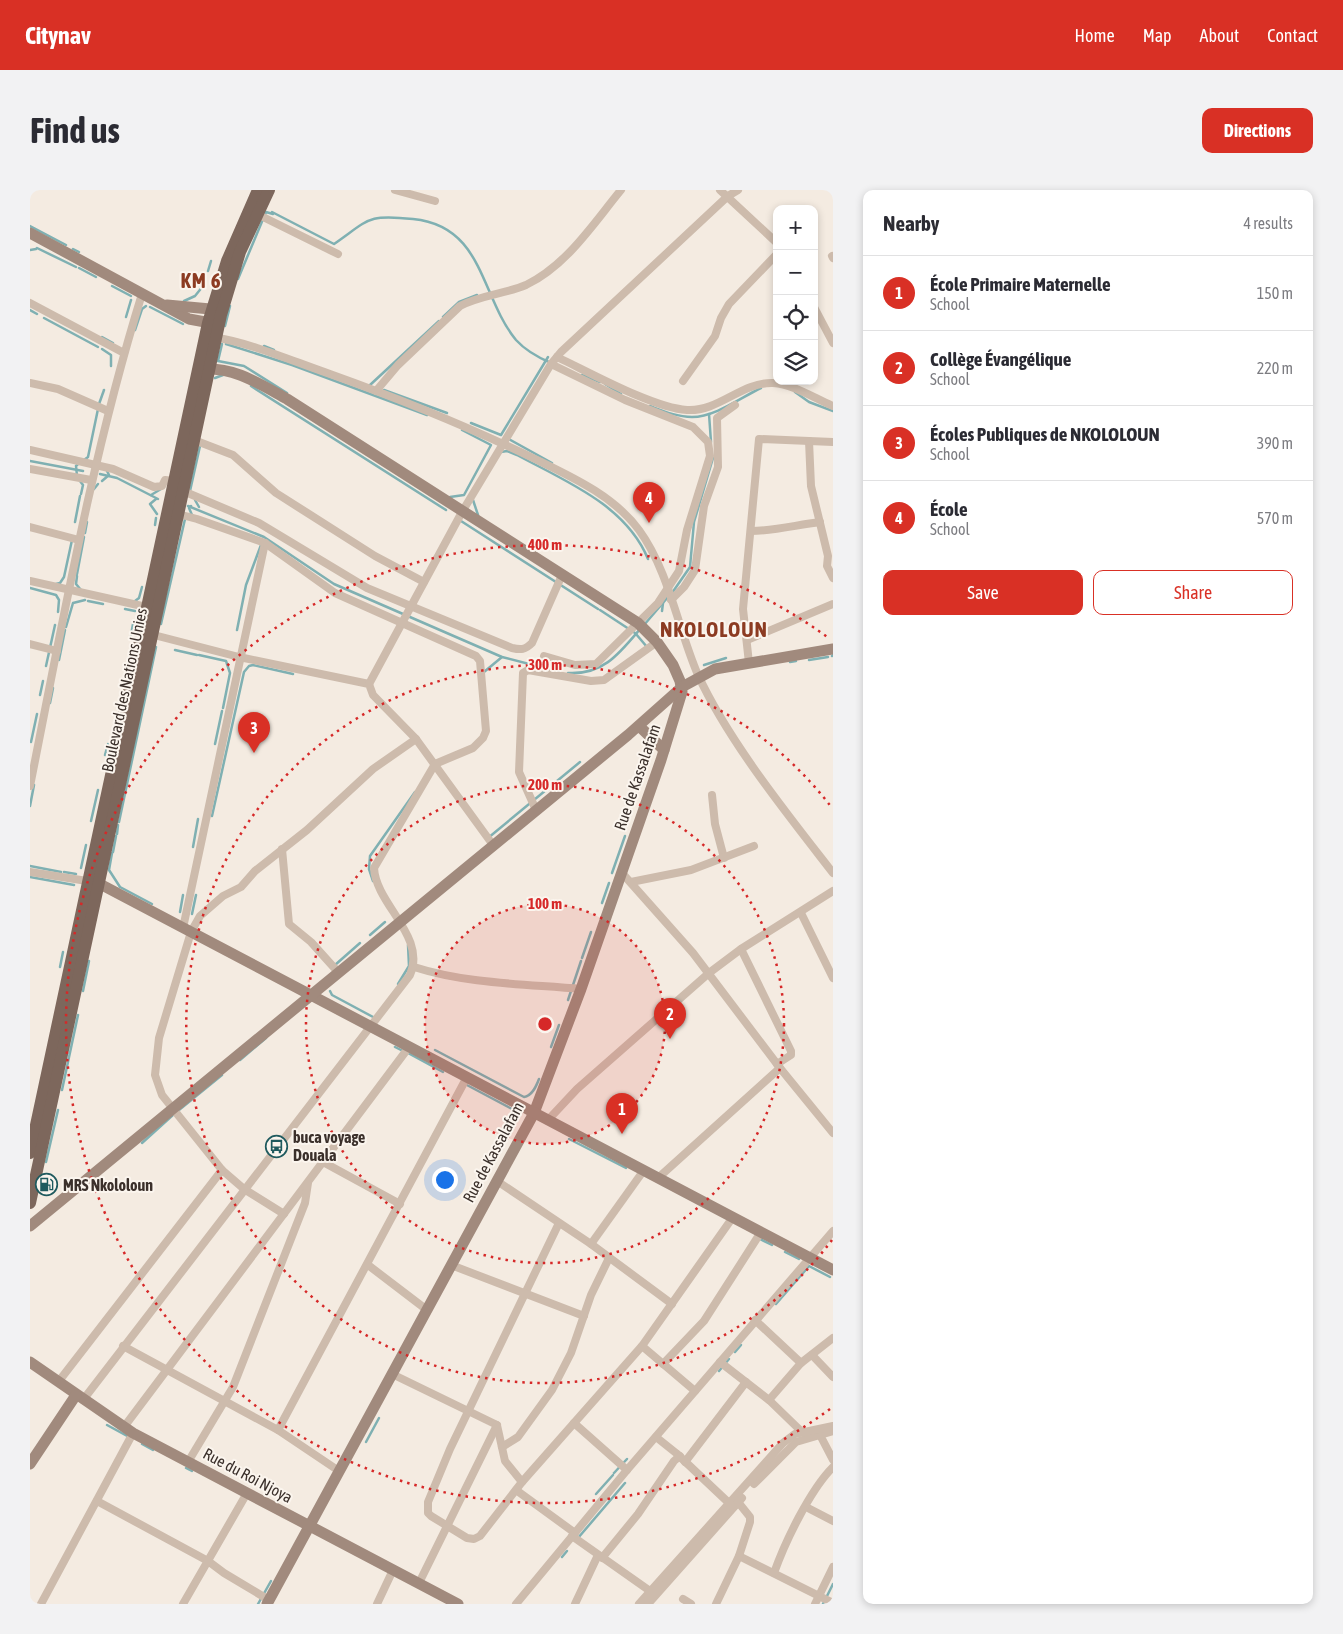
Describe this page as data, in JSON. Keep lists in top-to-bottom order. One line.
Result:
{"streets":{"main road":["Boulevard des Nations Unies"],"street":["Rue de Kassalafam","Rue du Roi Njoya"]},"crossings":[["Rue de Kassalafam","Rue du Roi Njoya"]],"districts":["KM 6","NKOLOLOUN"],"places":{"bus stop":["buca voyage Douala"],"fuel station":["MRS Nkololoun"]},"page":{"header":"Citynav","nav":["Home","Map","About","Contact"],"buttons":["Directions",["Save","Share"]],"title":"Find us","heading":["Nearby","4 results"],"map_buttons":["+","−"],"list":[{"mark":"1","name":"École Primaire Maternelle","note":"School","value":"150 m"},{"mark":"2","name":"Collège Évangélique","note":"School","value":"220 m"},{"mark":"3","name":"Écoles Publiques de NKOLOLOUN","note":"School","value":"390 m"},{"mark":"4","name":"École","note":"School","value":"570 m"}],"pins":["4","3","2","1"]},"rings":["400 m","300 m","200 m","100 m"]}
